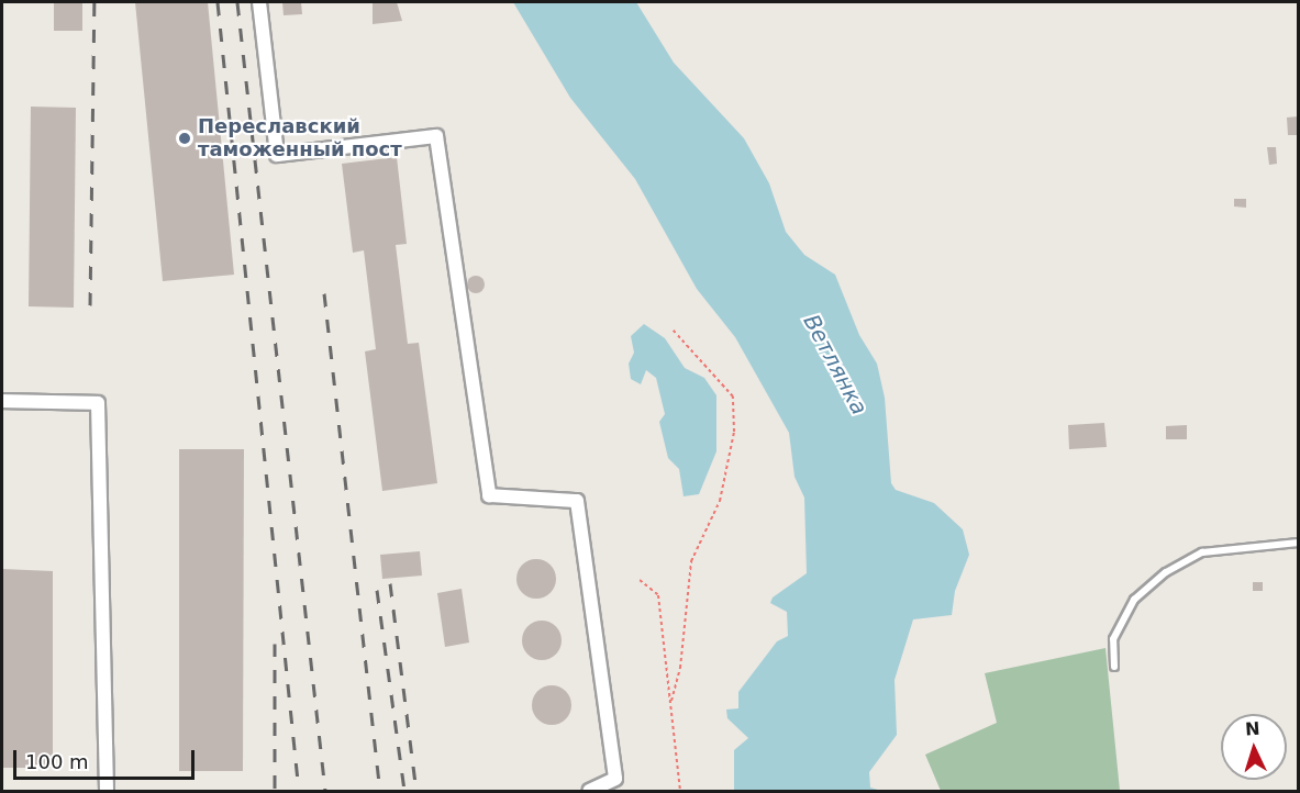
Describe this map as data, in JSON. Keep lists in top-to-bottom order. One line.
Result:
{"water":["Ветлянка"],"places":["Переславский таможенный пост"],"scale_bar":"100 m","north":"top"}
